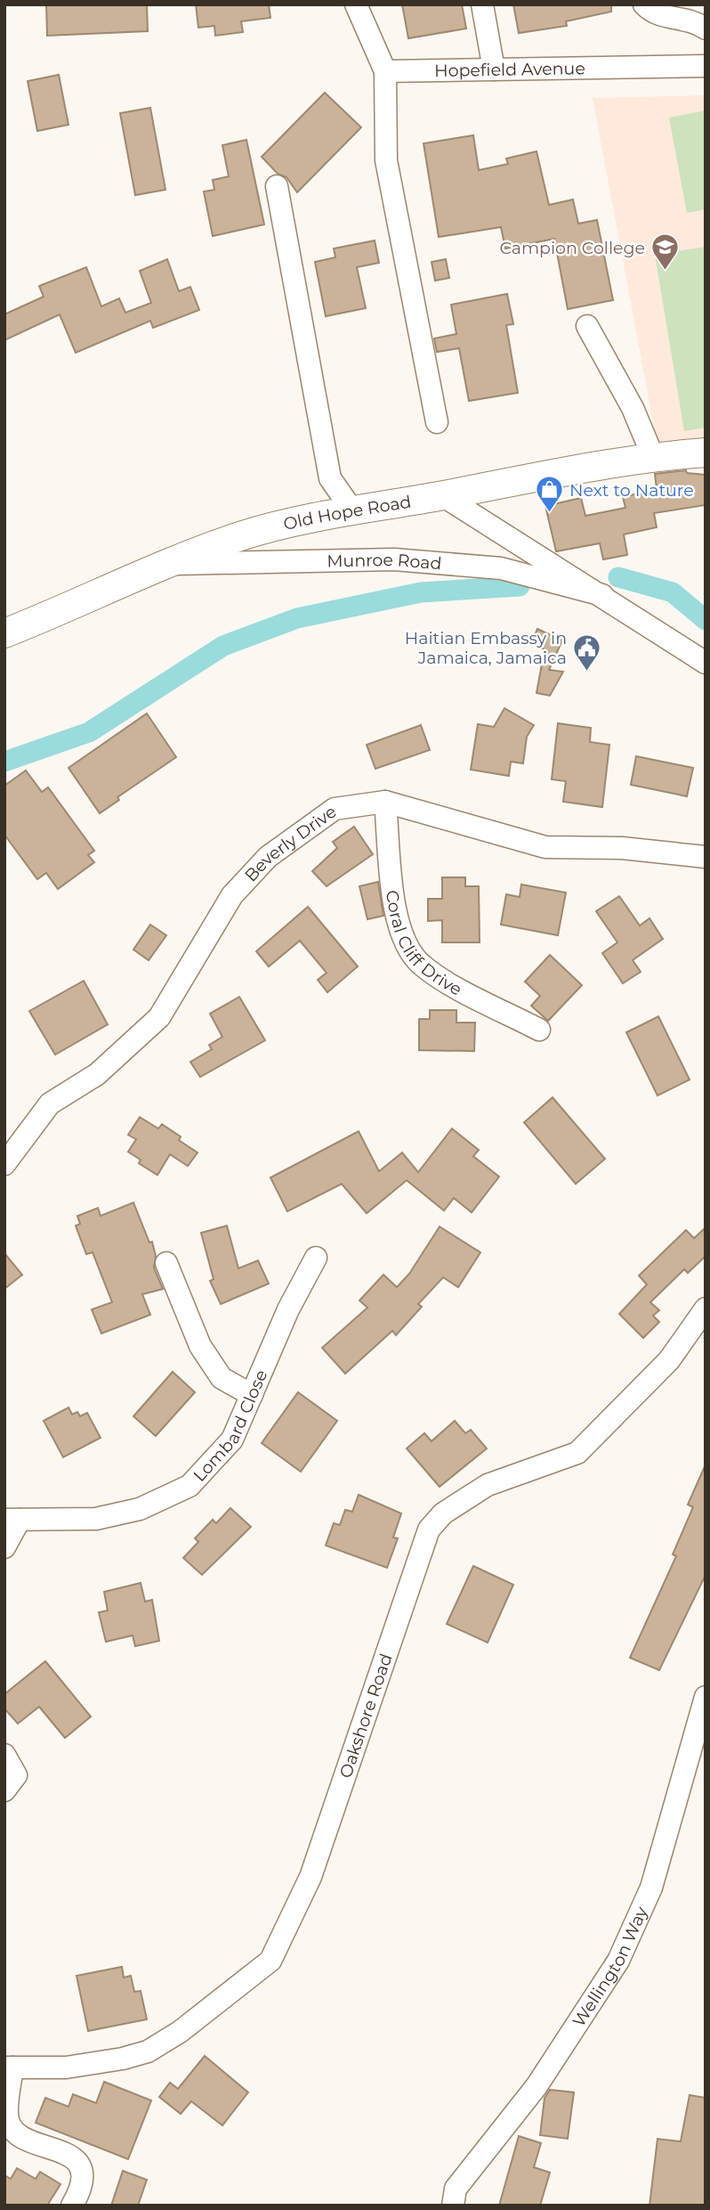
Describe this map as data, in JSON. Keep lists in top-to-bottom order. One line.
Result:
{"streets":{"main road":["Old Hope Road"],"street":["Hopefield Avenue","Munroe Road","Beverly Drive","Coral Cliff Drive","Lombard Close","Oakshore Road","Wellington Way"]},"crossings":[["Old Hope Road","Munroe Road"],["Beverly Drive","Coral Cliff Drive"]],"places":{"school or university":["Campion College"],"shop":["Next to Nature"],"public building":["Haitian Embassy in Jamaica, Jamaica"]}}
